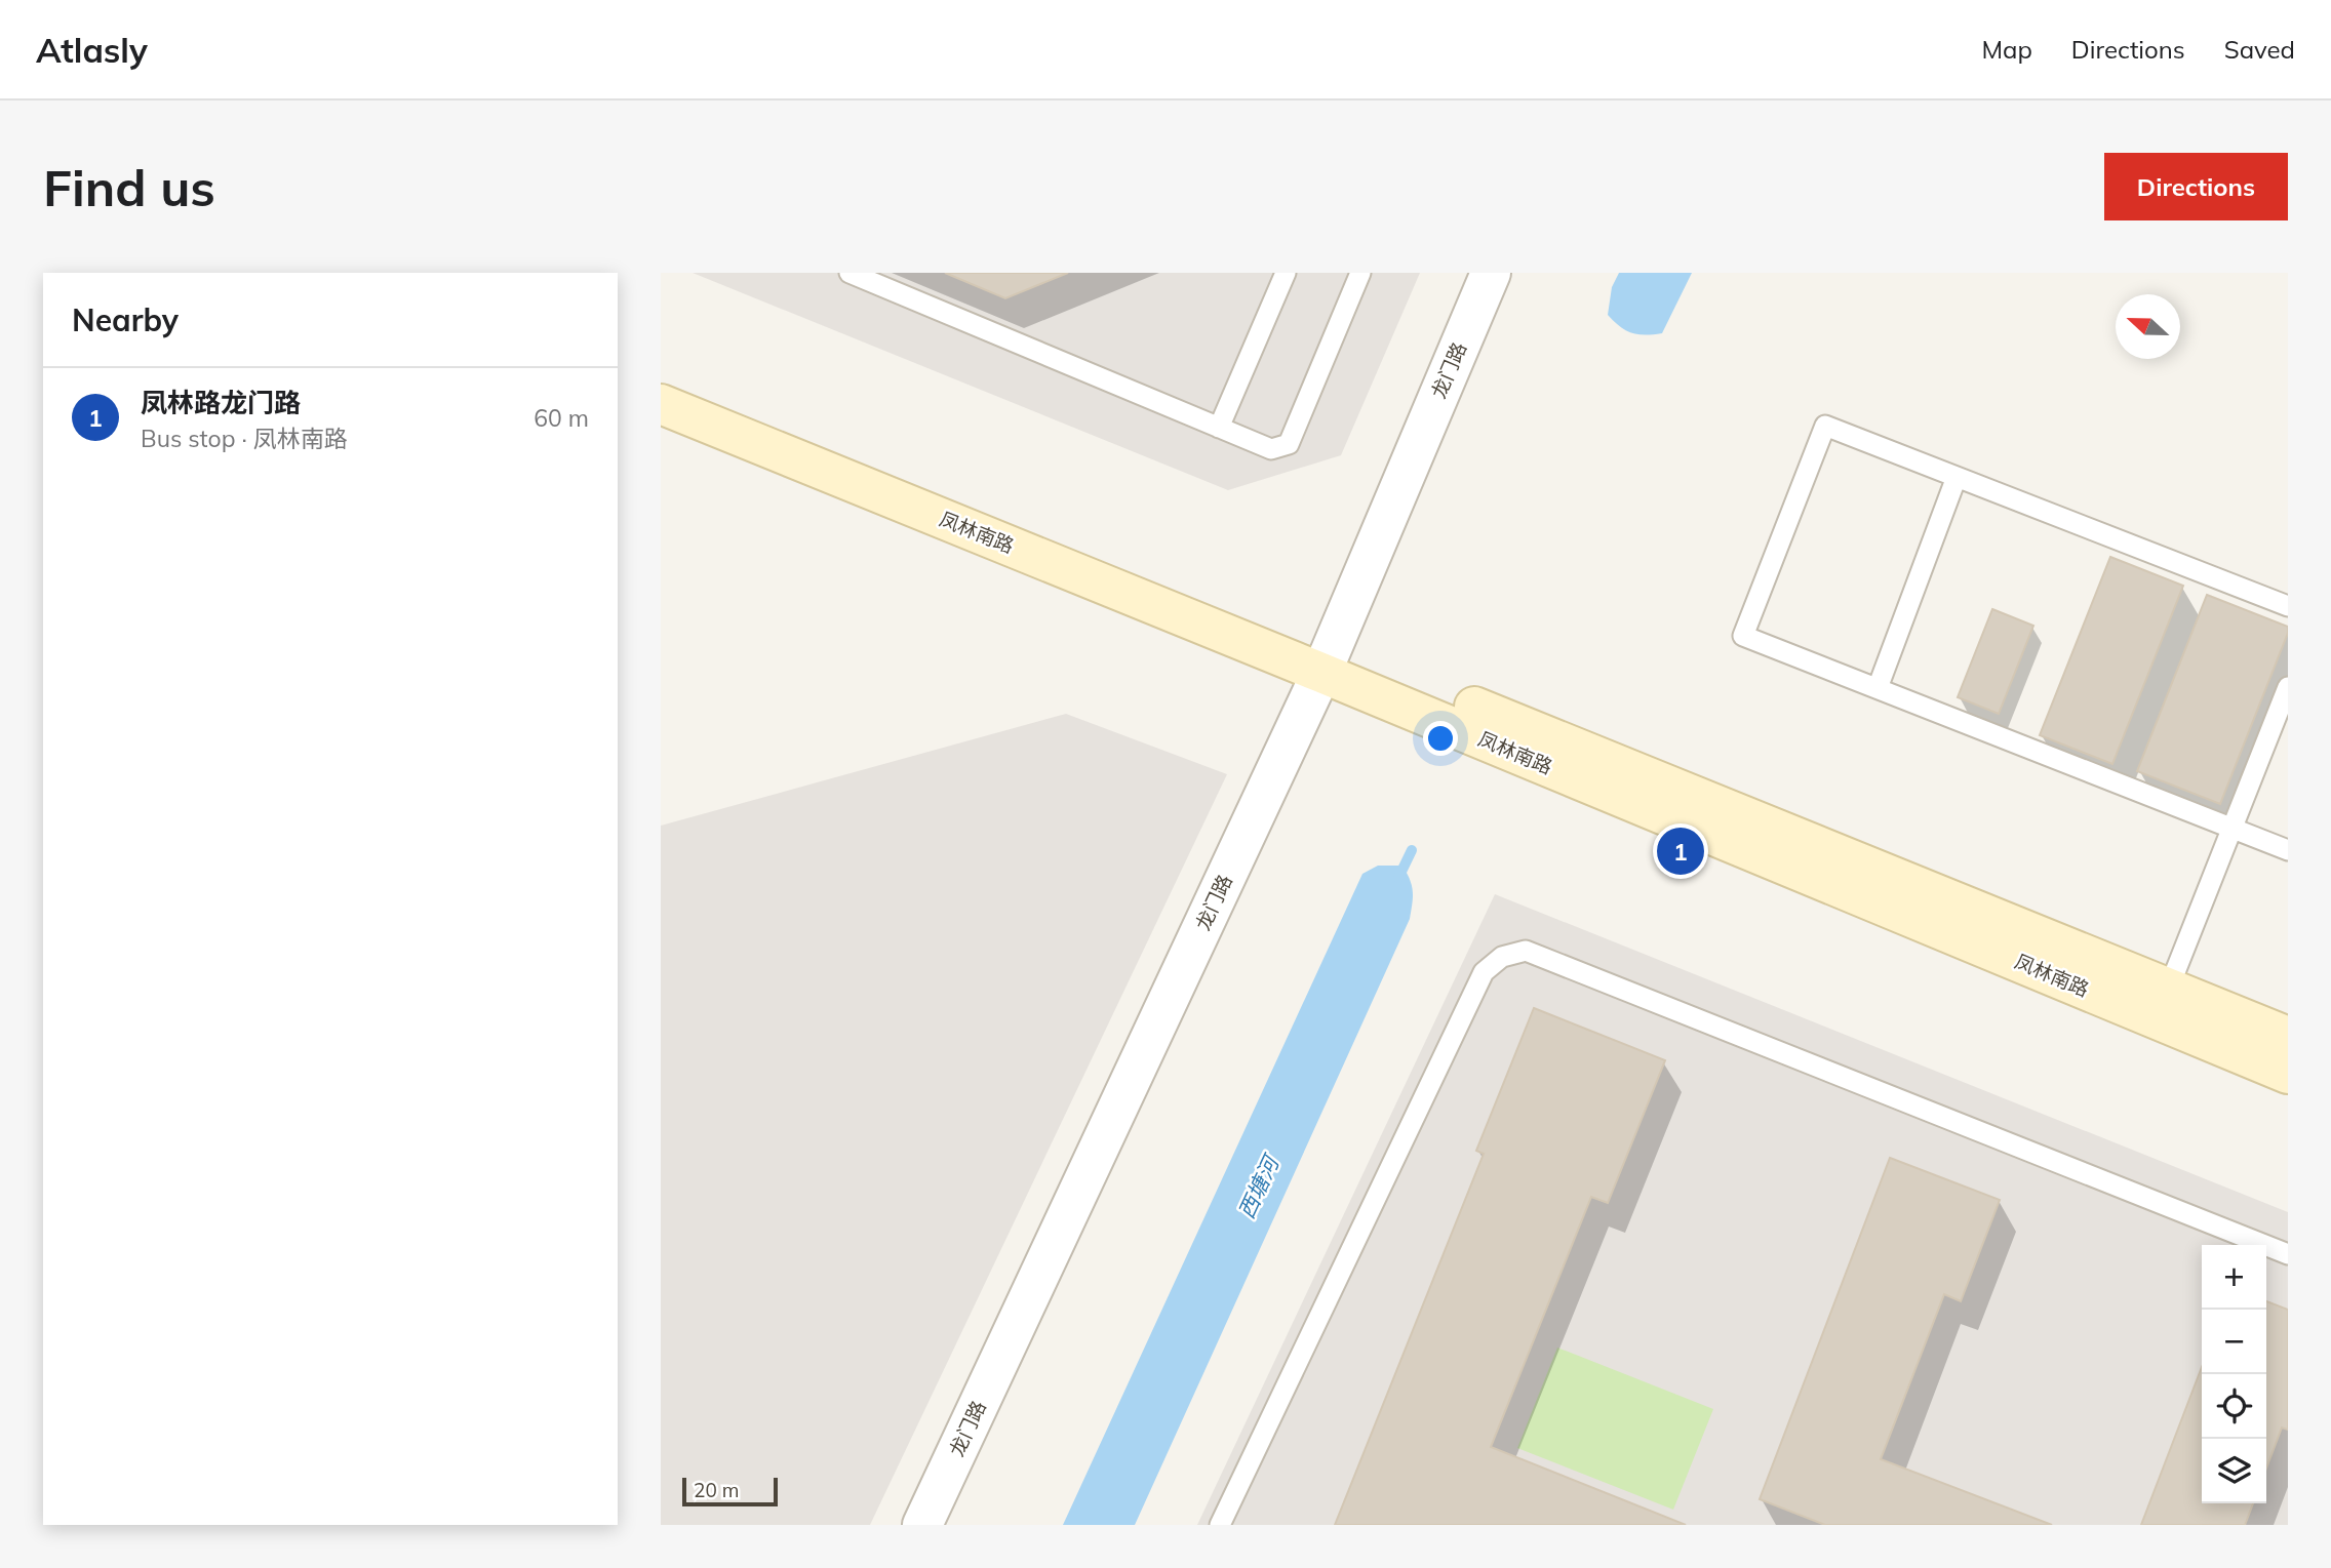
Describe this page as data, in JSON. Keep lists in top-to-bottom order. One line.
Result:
{"streets":{"main road":["凤林南路"],"street":["龙门路"]},"crossings":[["龙门路","凤林南路"]],"water":["西塘河"],"scale_bar":"20 m","north":"left","page":{"header":"Atlasly","nav":["Map","Directions","Saved"],"buttons":"Directions","title":"Find us","heading":"Nearby","list":[{"mark":"1","name":"凤林路龙门路","note":"Bus stop · 凤林南路","value":"60 m"}],"pins":"1","map_buttons":["+","−"],"scale":"20 m"}}
